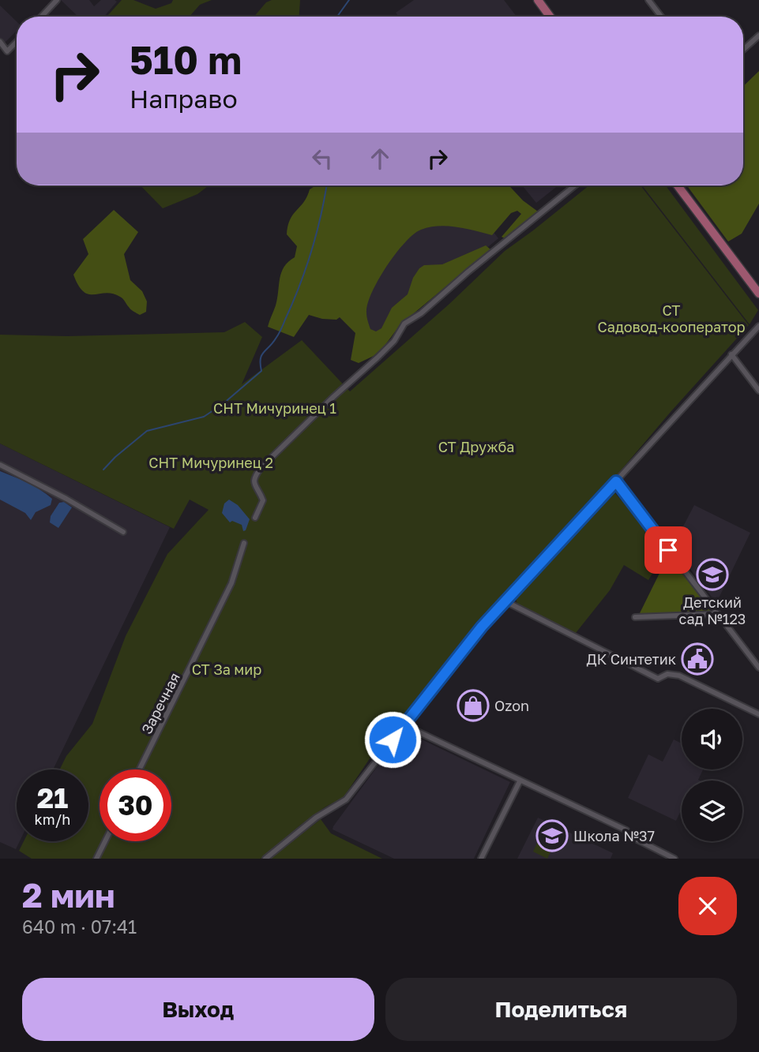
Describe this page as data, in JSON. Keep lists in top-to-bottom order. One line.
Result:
{"streets":{"street":["Заречная"]},"parks":["СТ Садовод-кооператор","СНТ Мичуринец 1","СТ Дружба","СНТ Мичуринец 2","СТ За мир"],"places":{"school or university":["Детский сад №123","Школа №37"],"public building":["ДК Синтетик"],"shop":["Ozon"]},"page":{"turn":["510 m","Направо"],"speed":"21 km/h","limit":"30","heading":["2 мин","640 m · 07:41"],"buttons":["Выход","Поделиться"]}}
